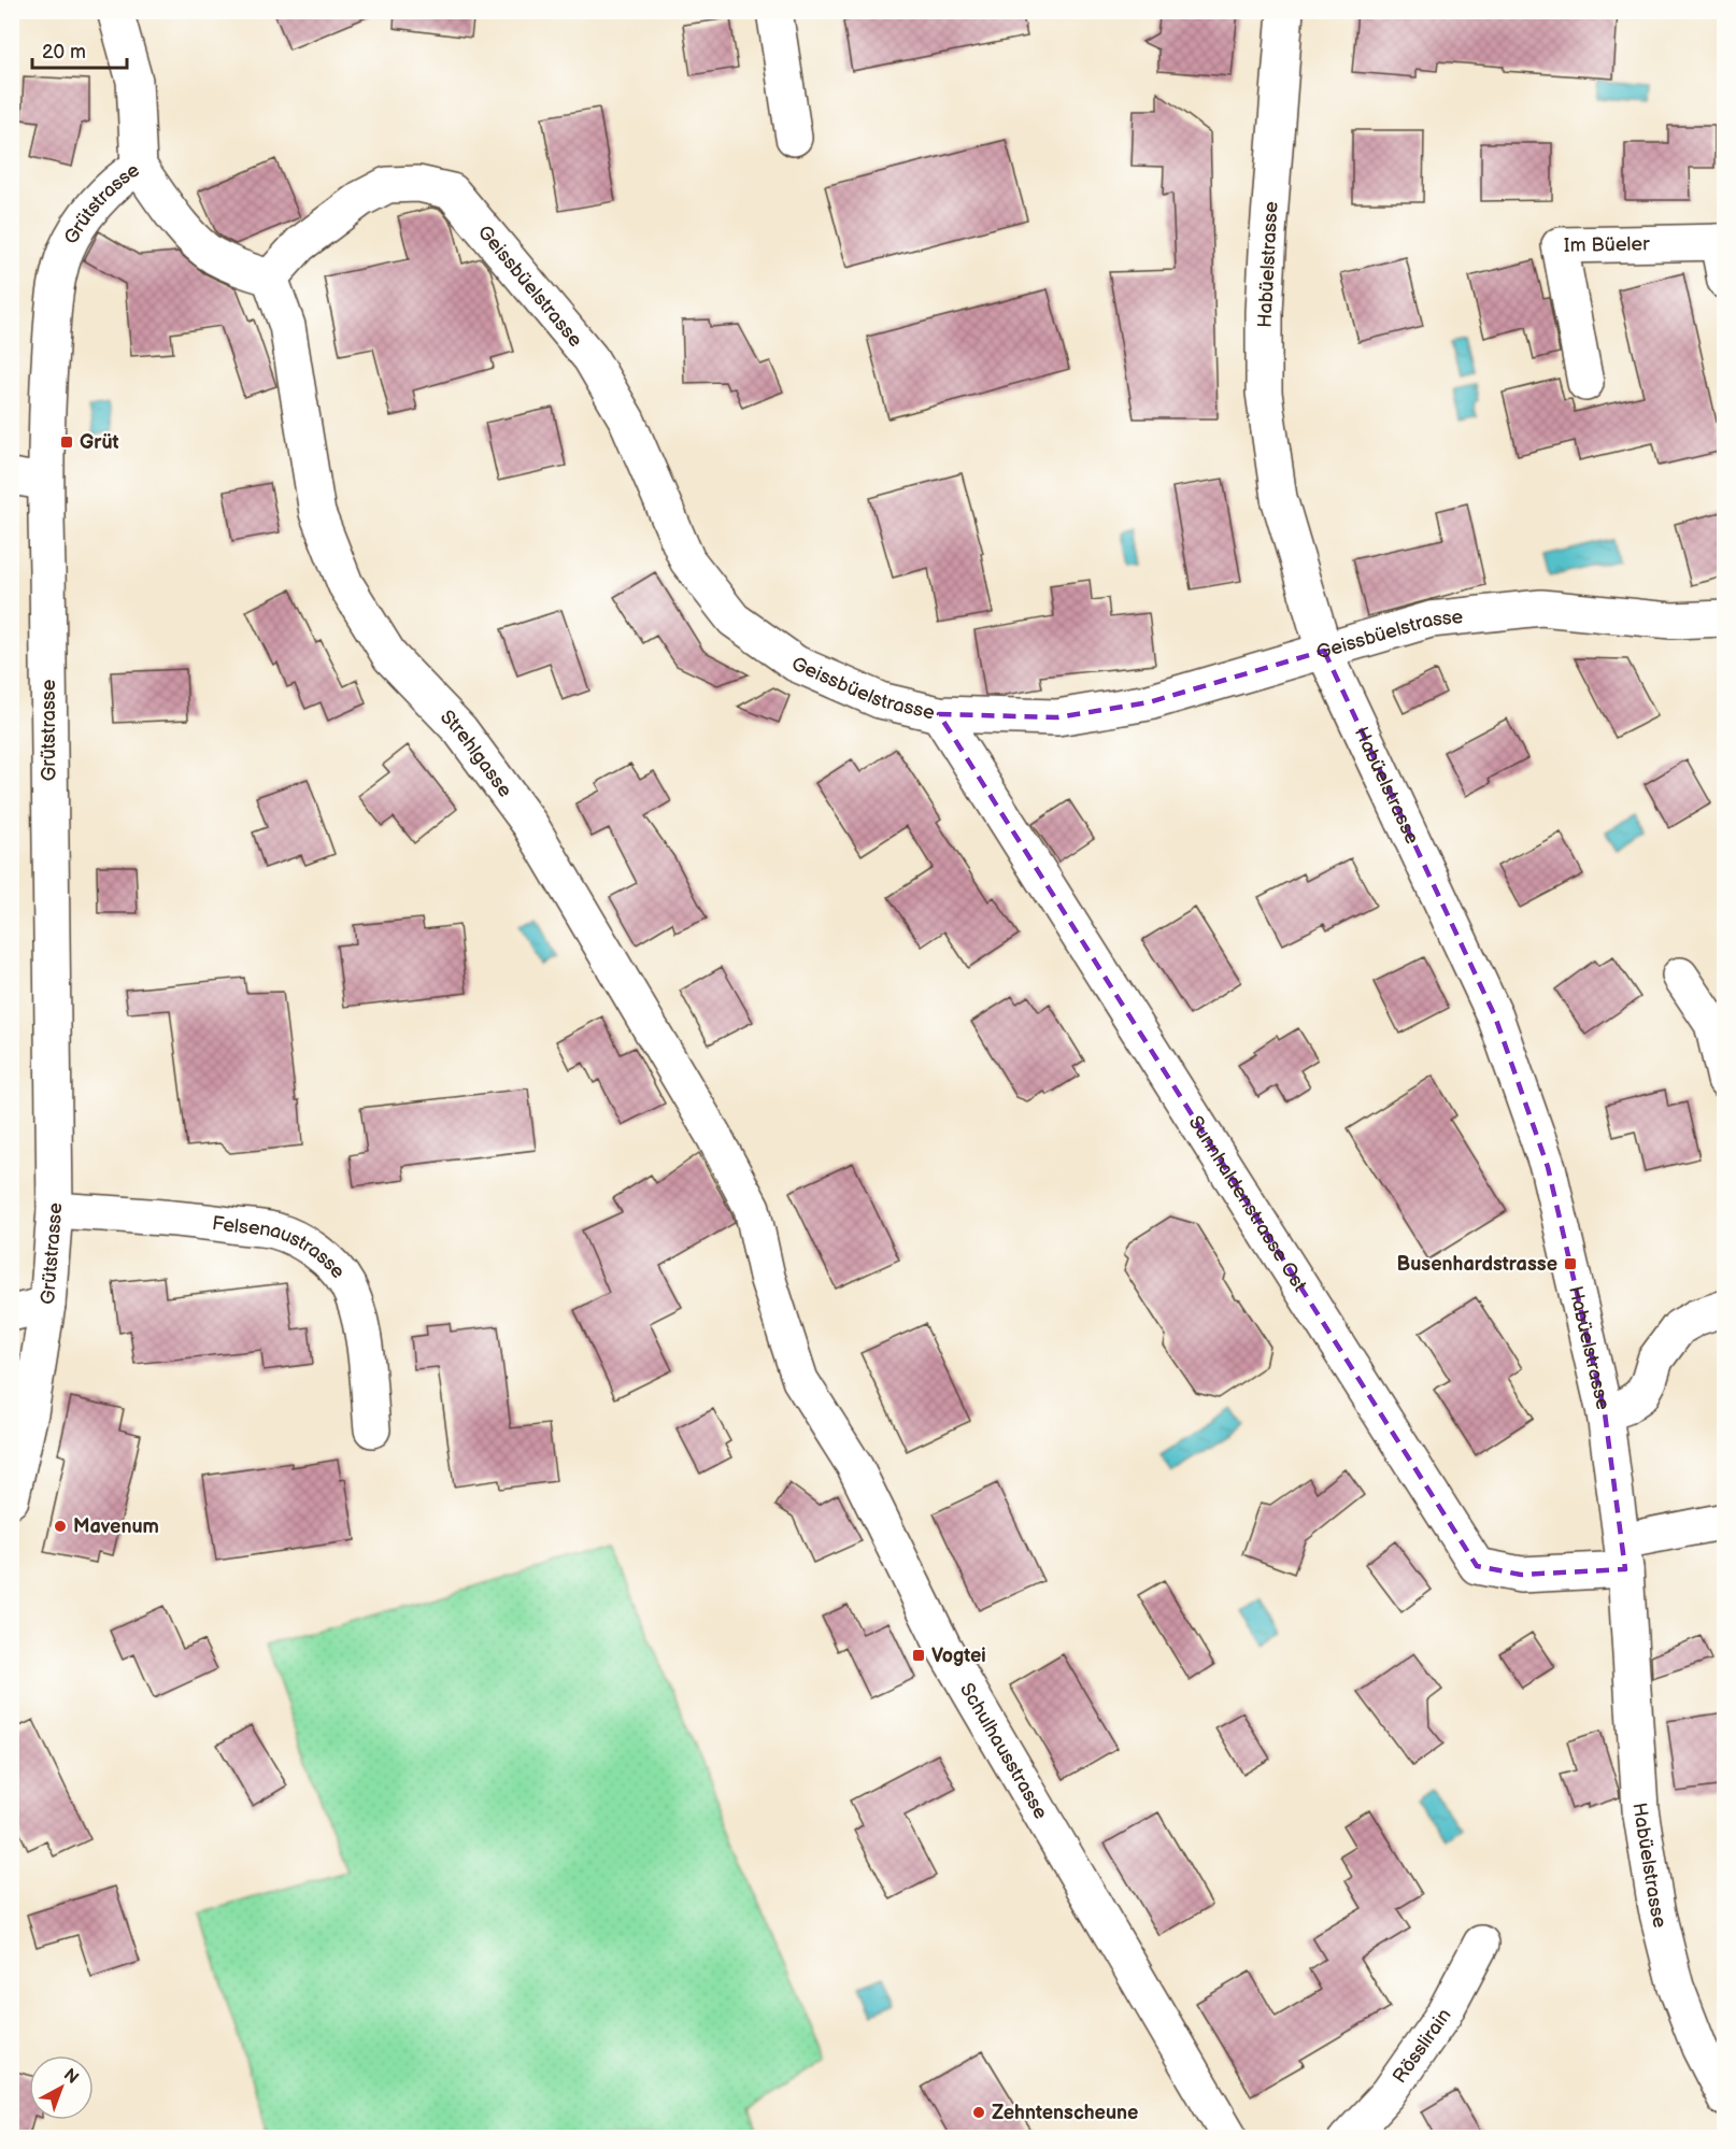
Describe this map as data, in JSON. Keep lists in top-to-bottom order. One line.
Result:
{"streets":{"street":["Grütstrasse","Im Büeler","Habüelstrasse","Geissbüelstrasse","Strehlgasse","Sunnhaldenstrasse Ost","Felsenaustrasse","Schulhausstrasse","Rösslirain"]},"crossings":[["Grütstrasse","Geissbüelstrasse"],["Grütstrasse","Strehlgasse"],["Grütstrasse","Felsenaustrasse"],["Habüelstrasse","Geissbüelstrasse"],["Habüelstrasse","Sunnhaldenstrasse Ost"],["Geissbüelstrasse","Strehlgasse"],["Geissbüelstrasse","Sunnhaldenstrasse Ost"],["Strehlgasse","Schulhausstrasse"]],"places":{"transit":["Grüt","Busenhardstrasse","Vogtei"],"other":["Mavenum","Zehntenscheune"]},"scale_bar":"20 m","north":"top right"}
